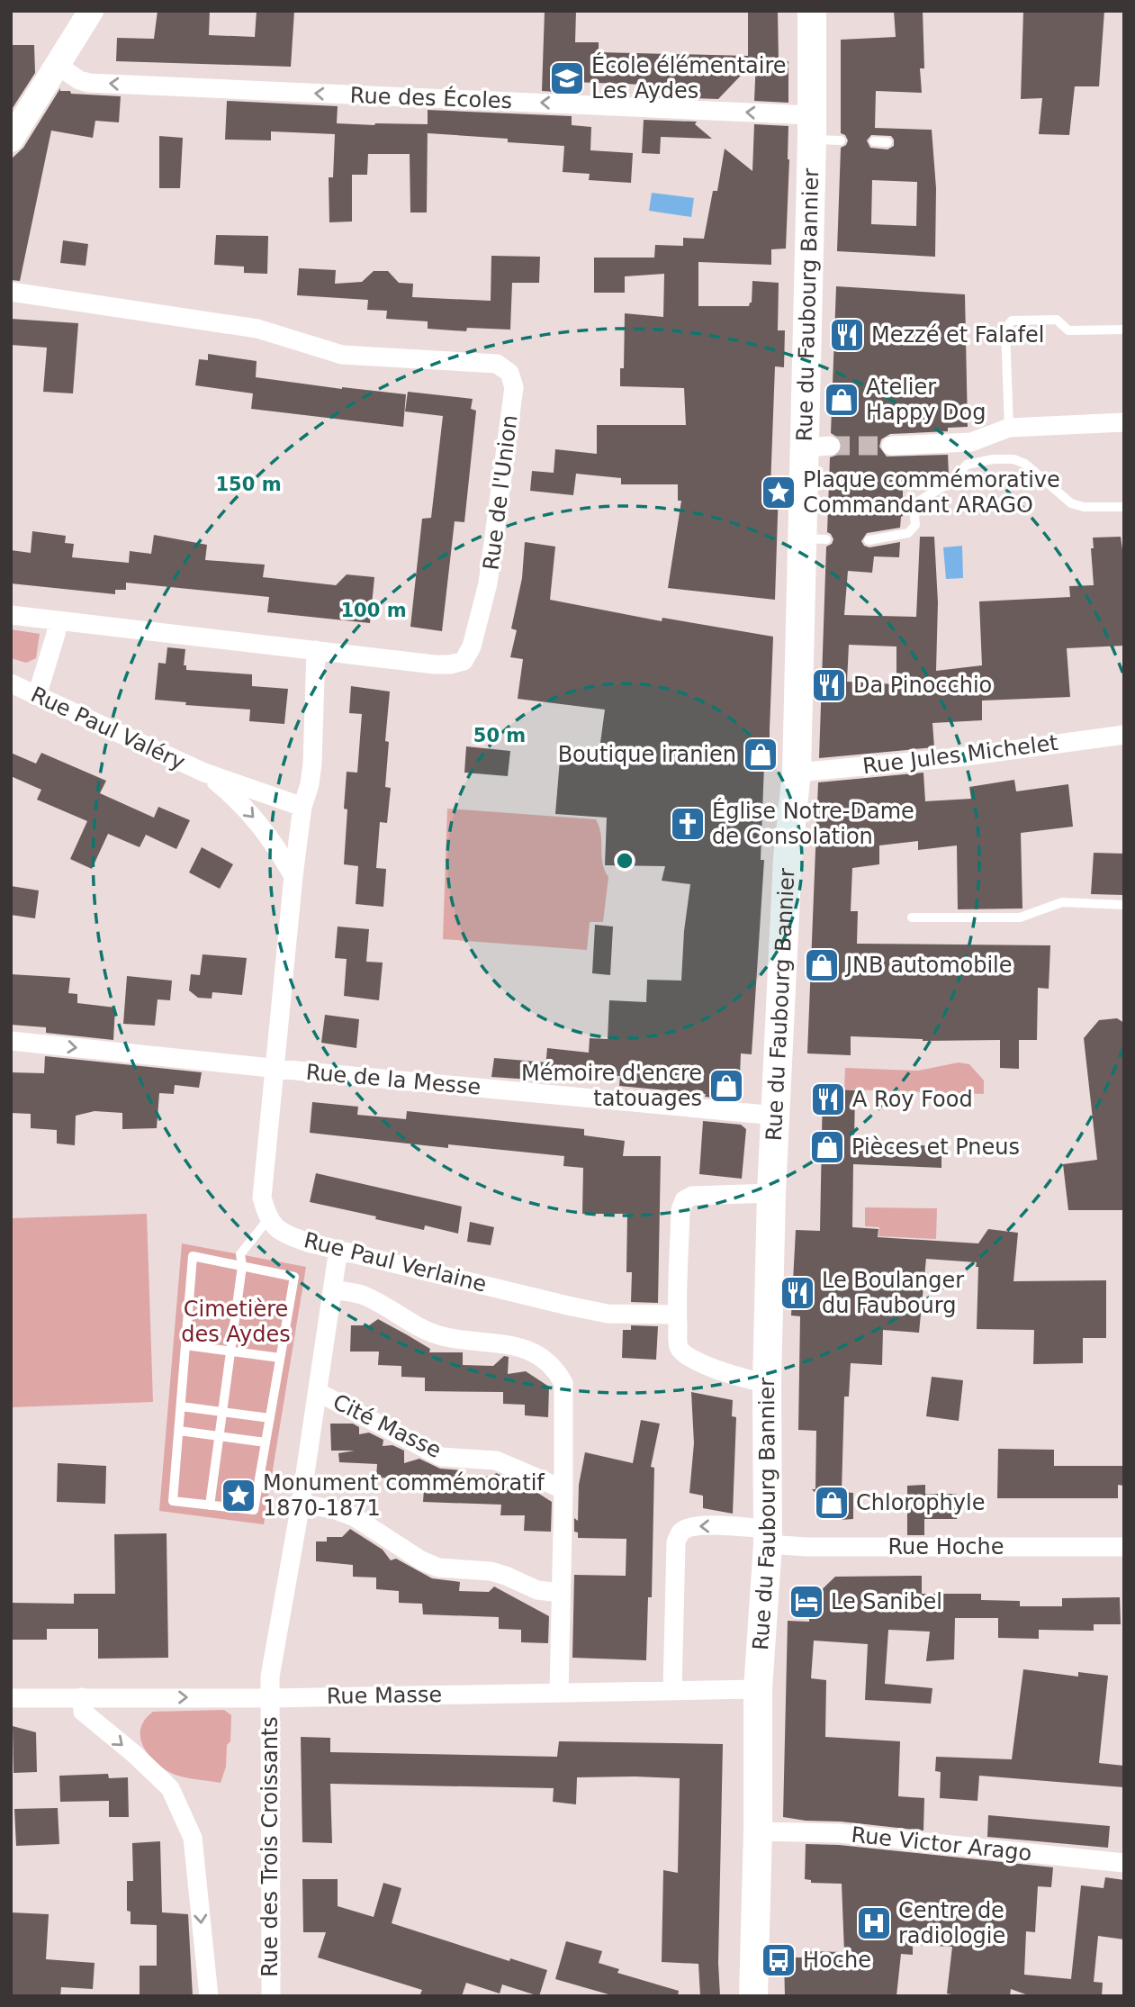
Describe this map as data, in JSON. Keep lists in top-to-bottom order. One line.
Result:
{"streets":{"main road":["Rue du Faubourg Bannier"],"street":["Rue des Écoles","Rue de l'Union","Rue Paul Valéry","Rue Jules Michelet","Rue de la Messe","Rue Paul Verlaine","Cité Masse","Rue Hoche","Rue Masse","Rue Victor Arago","Rue des Trois Croissants"]},"crossings":[["Rue des Écoles","Rue du Faubourg Bannier"],["Rue du Faubourg Bannier","Rue Jules Michelet"],["Rue du Faubourg Bannier","Rue de la Messe"],["Rue du Faubourg Bannier","Rue Hoche"],["Rue du Faubourg Bannier","Rue Masse"],["Rue du Faubourg Bannier","Rue Victor Arago"],["Rue Paul Verlaine","Rue des Trois Croissants"],["Cité Masse","Rue des Trois Croissants"],["Rue Hoche","Rue Masse"],["Rue Masse","Rue des Trois Croissants"]],"one_way":["Rue des Écoles"],"parks":["Cimetière des Aydes"],"places":{"school or university":["École élémentaire Les Aydes"],"restaurant":["Mezzé et Falafel","Da Pinocchio","A Roy Food","Le Boulanger du Faubourg"],"shop":["Atelier Happy Dog","Boutique iranien","JNB automobile","Mémoire d'encre tatouages","Pièces et Pneus","Chlorophyle"],"place":["Plaque commémorative Commandant ARAGO","Monument commémoratif 1870-1871"],"church":["Église Notre-Dame de Consolation"],"hotel":["Le Sanibel"],"hospital":["Centre de radiologie"],"bus stop":["Hoche"]},"rings":["150 m","100 m","50 m"]}
